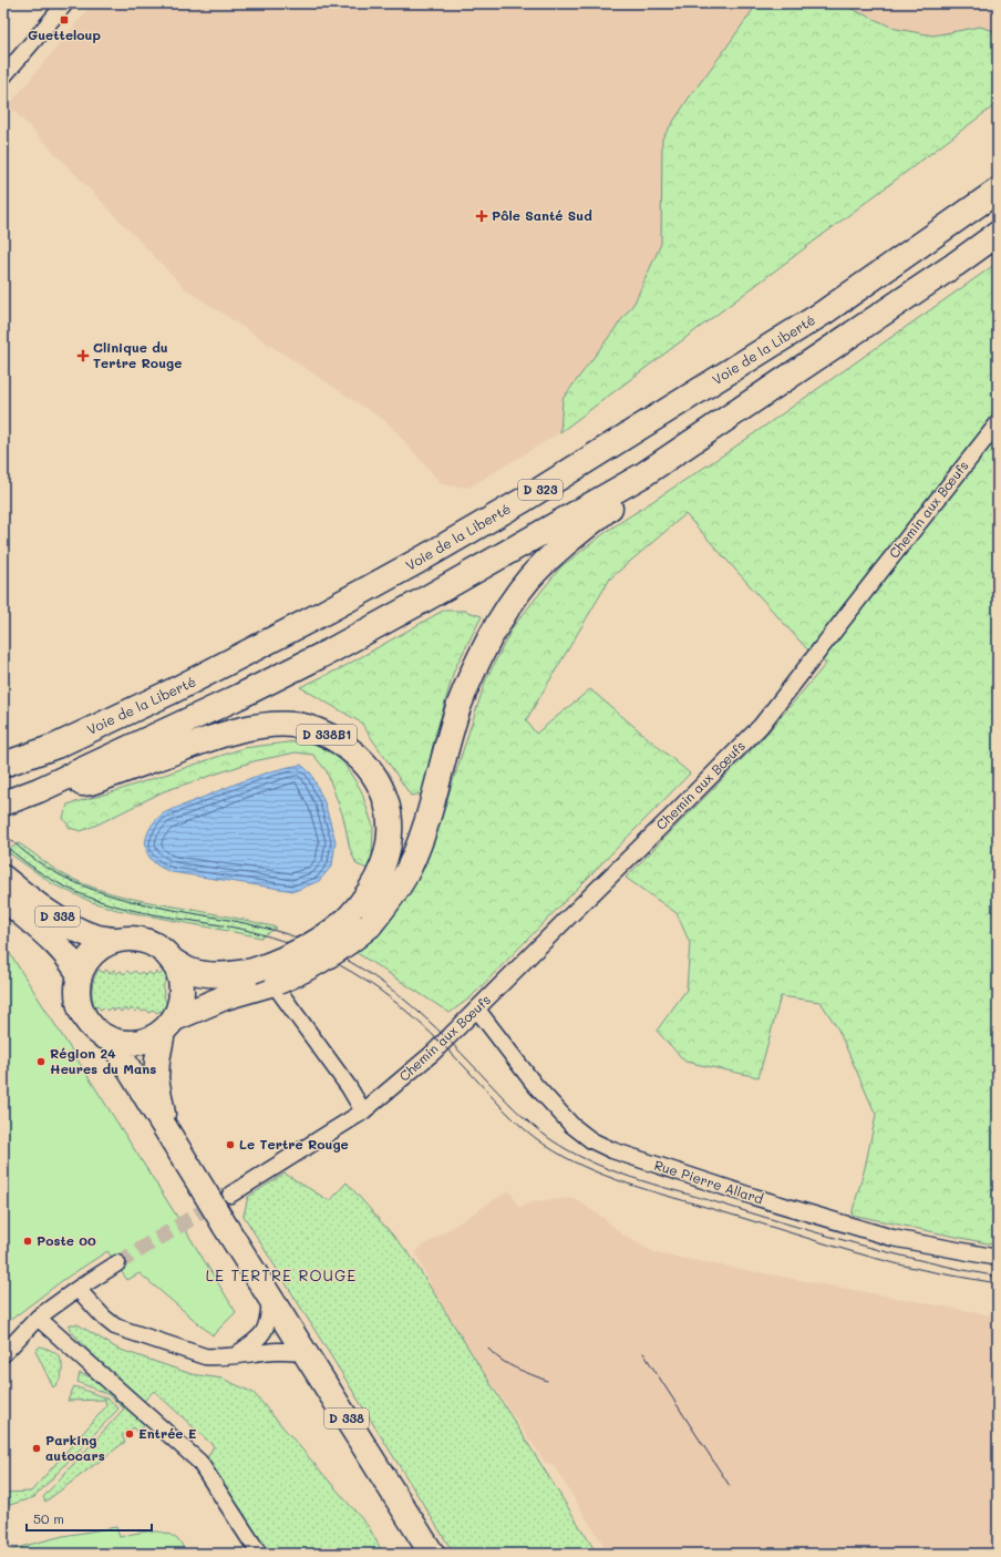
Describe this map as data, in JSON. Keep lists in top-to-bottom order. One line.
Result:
{"streets":{"main road":["Voie de la Liberté","D 323","D 338B1","D 338"],"street":["Chemin aux Bœufs","Rue Pierre Allard"]},"crossings":[["D 323","D 338B1"],["Chemin aux Bœufs","Rue Pierre Allard"],["D 338B1","D 338"]],"districts":["LE TERTRE ROUGE"],"places":{"transit":["Guetteloup"],"health":["Pôle Santé Sud","Clinique du Tertre Rouge"],"other":["Région 24 Heures du Mans","Le Tertre Rouge","Poste 00","Entrée E","Parking autocars"]},"scale_bar":"50 m"}
